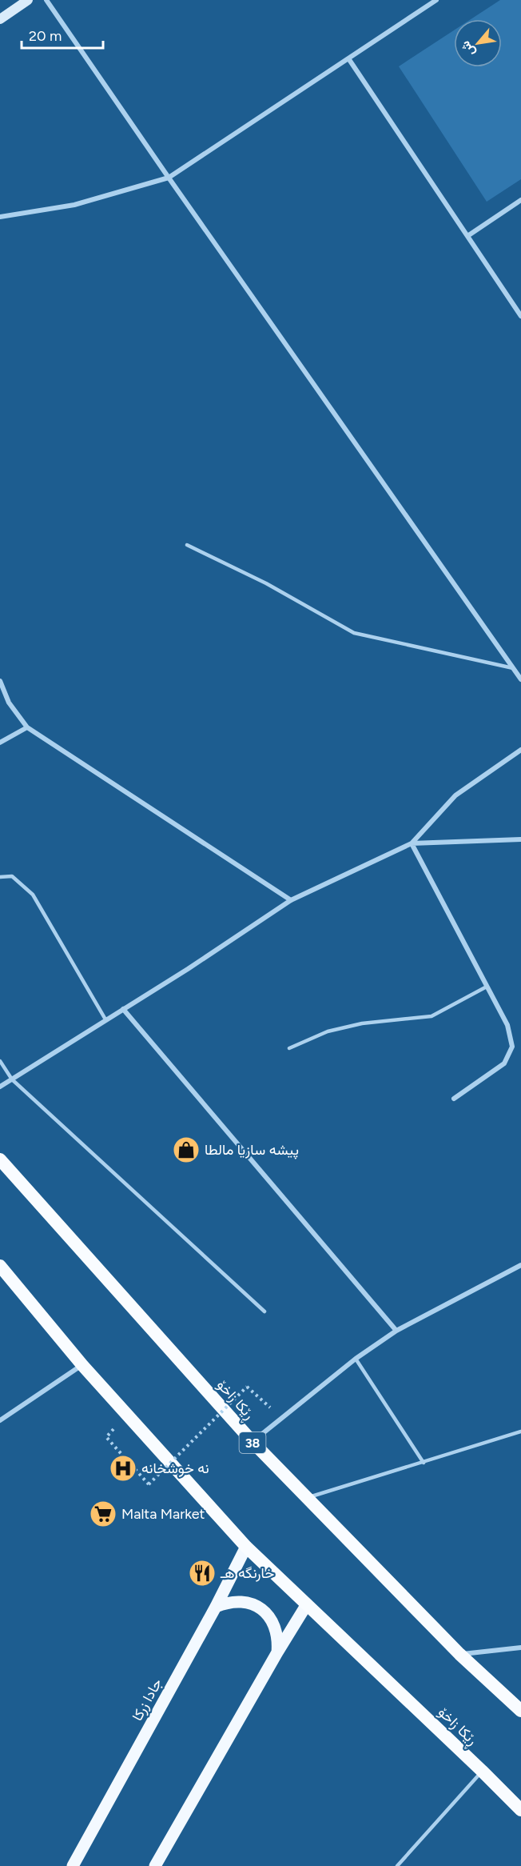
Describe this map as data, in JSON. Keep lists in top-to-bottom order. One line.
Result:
{"streets":{"highway":["ڕێکا زاخۆ","38"],"main road":["جادا زرکا"]},"crossings":[["ڕێکا زاخۆ","جادا زرکا"]],"places":{"shop":["پيشه سازيا مالطا"],"hospital":["نه خوشخانه"],"supermarket":["Malta Market"],"restaurant":["خارنگه هـ"]},"scale_bar":"20 m","north":"bottom left"}
